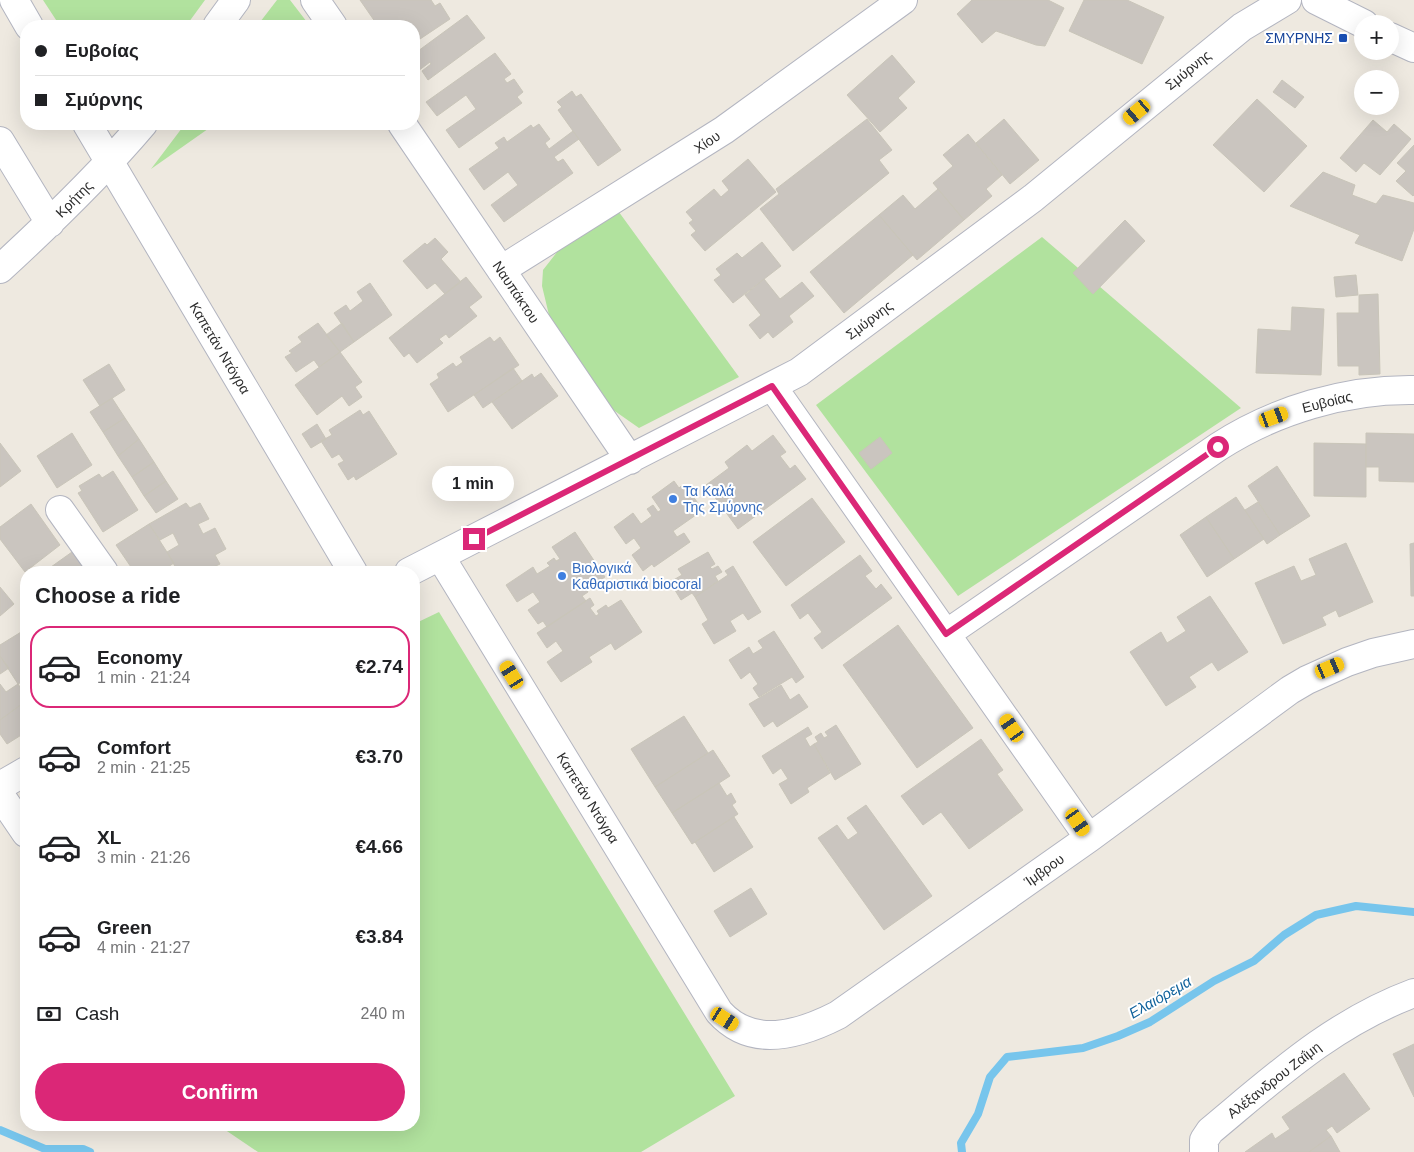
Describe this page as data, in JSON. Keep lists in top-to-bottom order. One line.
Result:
{"streets":{"street":["Σμύρνης","Χίου","Κρήτης","Ναυπάκτου","Καπετάν Ντόγρα","Ευβοίας","Ίμβρου","Αλέξανδρου Ζαΐμη"]},"crossings":[["Σμύρνης","Ναυπάκτου"],["Σμύρνης","Καπετάν Ντόγρα"],["Χίου","Ναυπάκτου"],["Κρήτης","Καπετάν Ντόγρα"],["Καπετάν Ντόγρα","Ίμβρου"]],"water":["Ελαιόρεμα"],"places":{"transit":["ΣΜΥΡΝΗΣ"],"other":["Τα Καλά Της Σμύρνης","Βιολογικά Καθαριστικά biocoral"]},"page":{"map_buttons":["+","−"],"banner":["Ευβοίας","Σμύρνης"],"bubble":"1 min","heading":"Choose a ride","list":[{"name":"Economy","note":"1 min · 21:24","value":"€2.74"},{"name":"Comfort","note":"2 min · 21:25","value":"€3.70"},{"name":"XL","note":"3 min · 21:26","value":"€4.66"},{"name":"Green","note":"4 min · 21:27","value":"€3.84"}],"pay":["Cash","240 m"],"buttons":"Confirm"}}
